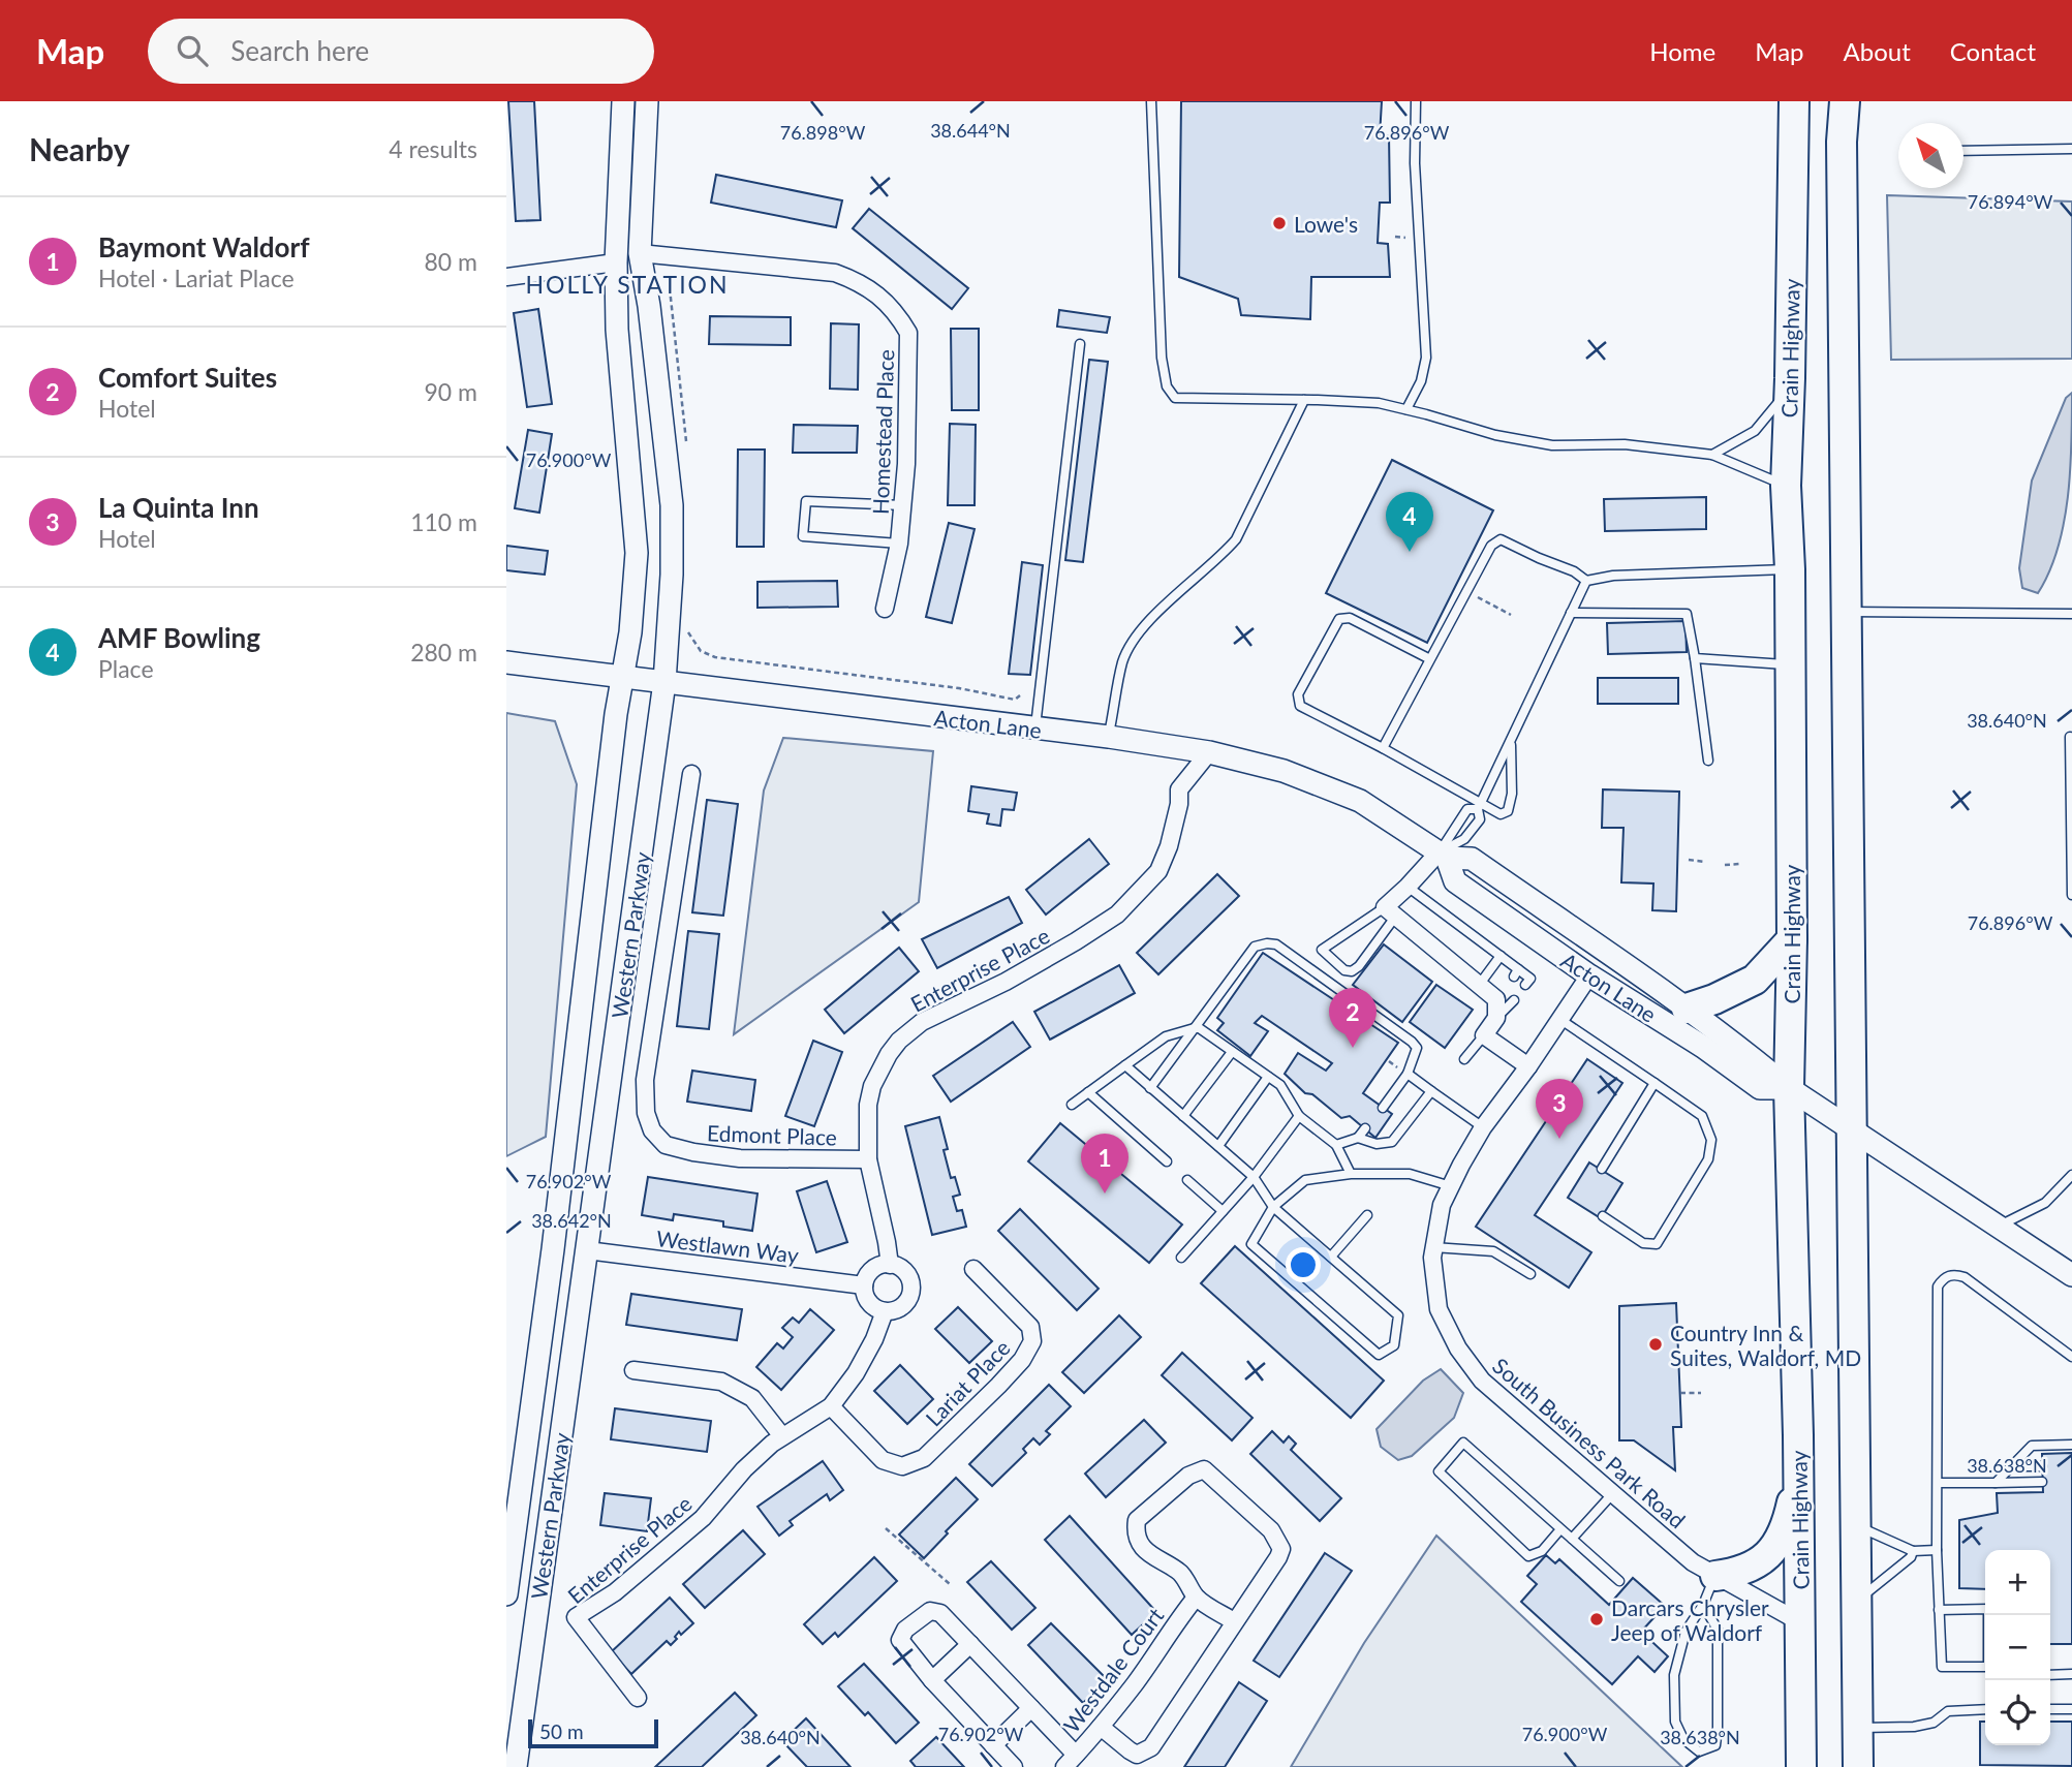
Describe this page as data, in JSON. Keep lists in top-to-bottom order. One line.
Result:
{"streets":{"highway":["Crain Highway"],"main road":["Acton Lane","Western Parkway"],"street":["Homestead Place","Enterprise Place","Edmont Place","Westlawn Way","Lariat Place","South Business Park Road","Westdale Court"]},"crossings":[["Crain Highway","Acton Lane"],["Crain Highway","South Business Park Road"],["Homestead Place","Western Parkway"],["Acton Lane","Western Parkway"],["Acton Lane","Enterprise Place"],["Acton Lane","South Business Park Road"],["Western Parkway","Westlawn Way"],["Enterprise Place","Edmont Place"],["Enterprise Place","Westlawn Way"],["Enterprise Place","Lariat Place"]],"districts":["HOLLY STATION"],"places":["Lowe's","Country Inn & Suites, Waldorf, MD","Darcars Chrysler Jeep of Waldorf"],"scale_bar":"50 m","north":"top left","page":{"header":"Map","search":"Search here","nav":["Home","Map","About","Contact"],"heading":["Nearby","4 results"],"list":[{"mark":"1","name":"Baymont Waldorf","note":"Hotel · Lariat Place","value":"80 m"},{"mark":"2","name":"Comfort Suites","note":"Hotel","value":"90 m"},{"mark":"3","name":"La Quinta Inn","note":"Hotel","value":"110 m"},{"mark":"4","name":"AMF Bowling","note":"Place","value":"280 m"}],"pins":["4","2","3","1"],"map_buttons":["+","−"],"scale":"50 m"},"coordinates":["38.644°N","76.898°W","76.896°W","76.894°W","76.900°W","38.640°N","76.902°W","38.642°N","38.638°N"]}
